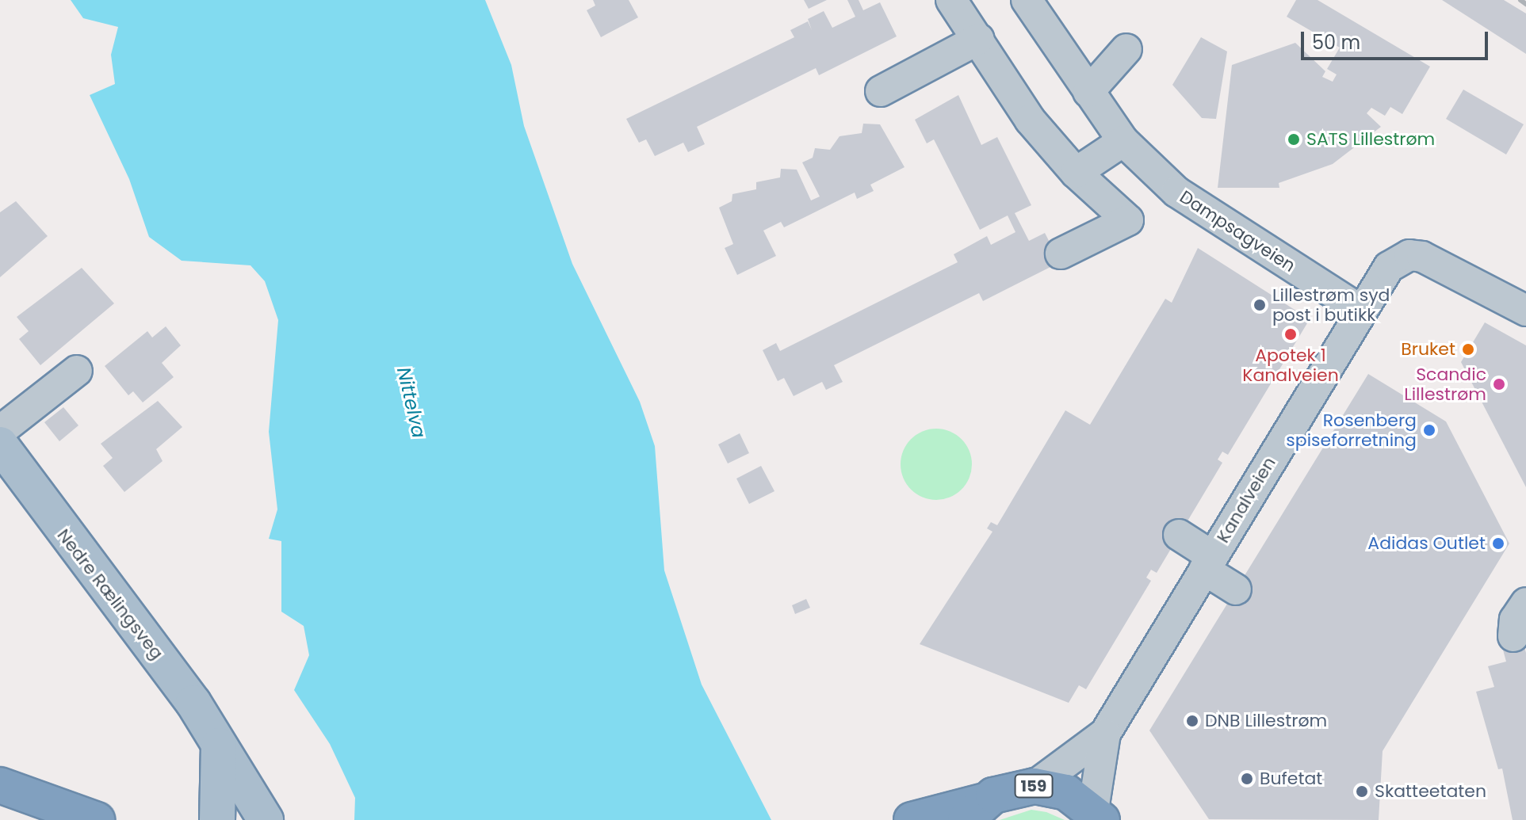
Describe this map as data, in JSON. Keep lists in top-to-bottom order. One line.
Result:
{"streets":{"highway":["159"],"main road":["Nedre Rælingsveg"],"street":["Dampsagveien","Kanalveien"]},"crossings":[["Dampsagveien","Kanalveien"],["Kanalveien","159"]],"water":["Nittelva"],"places":["SATS Lillestrøm","Lillestrøm syd post i butikk","Apotek 1 Kanalveien","Bruket","Scandic Lillestrøm","Rosenberg spiseforretning","Adidas Outlet","DNB Lillestrøm","Bufetat","Skatteetaten"],"scale_bar":"50 m"}
